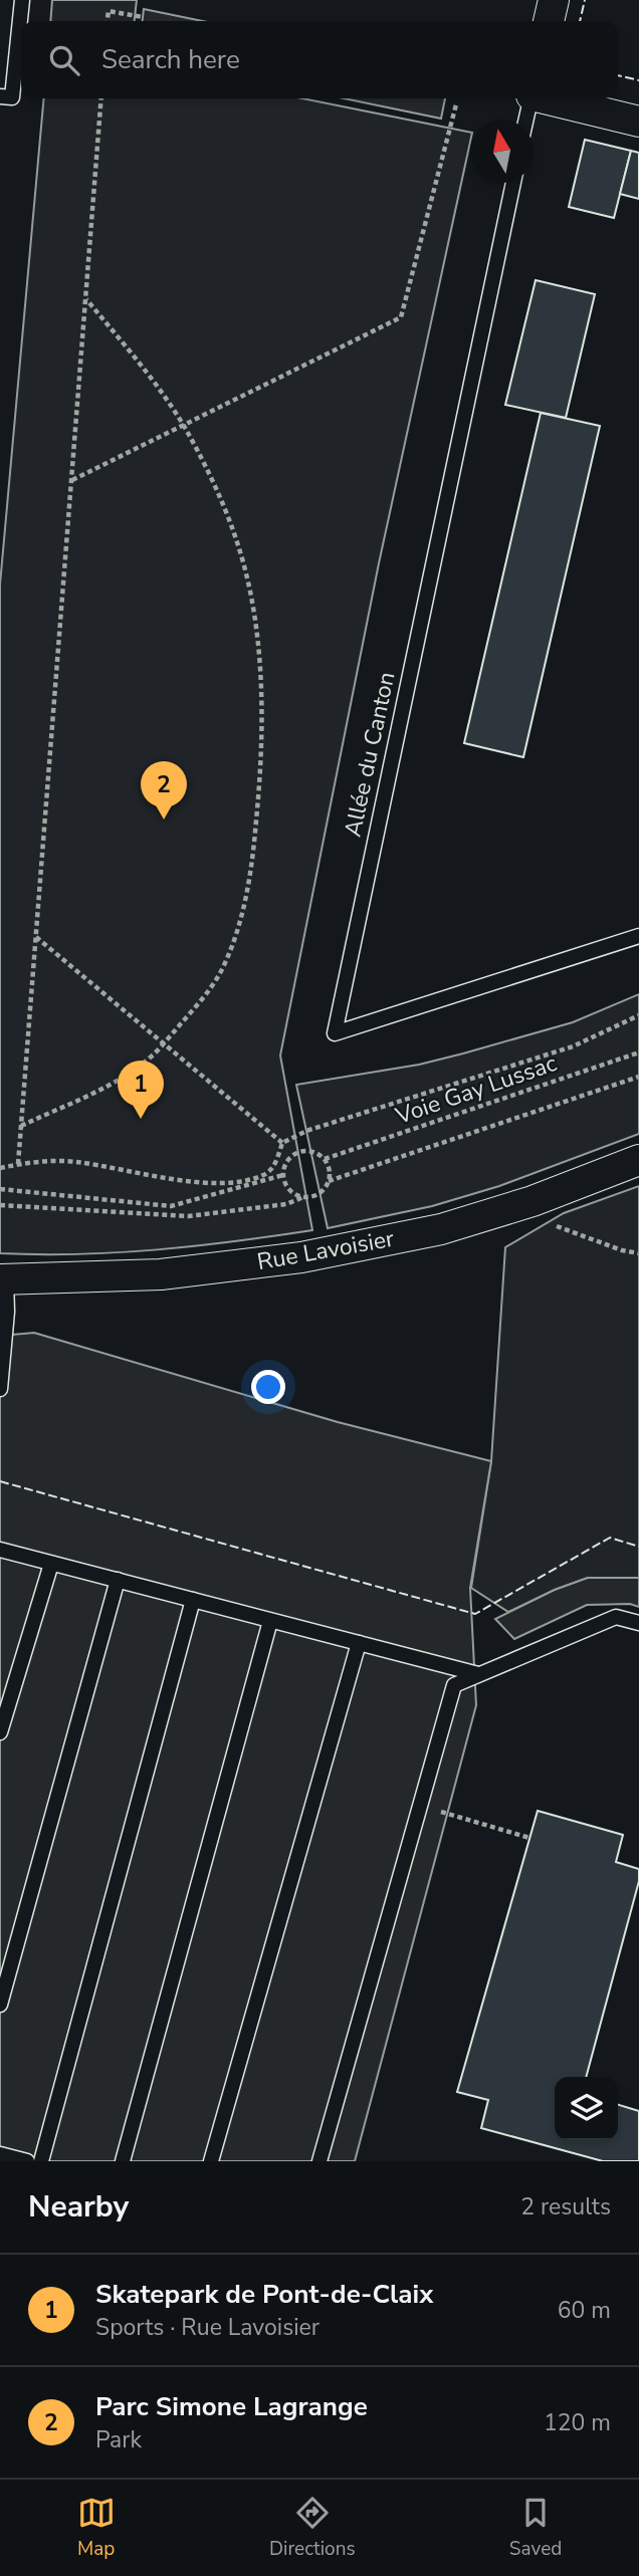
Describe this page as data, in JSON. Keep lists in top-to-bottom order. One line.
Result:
{"streets":{"street":["Rue Lavoisier"],"lane":["Allée du Canton"],"path":["Voie Gay Lussac"]},"north":"top","page":{"search":"Search here","pins":["2","1"],"heading":["Nearby","2 results"],"list":[{"mark":"1","name":"Skatepark de Pont-de-Claix","note":"Sports · Rue Lavoisier","value":"60 m"},{"mark":"2","name":"Parc Simone Lagrange","note":"Park","value":"120 m"}],"nav":["Map","Directions","Saved"]}}
